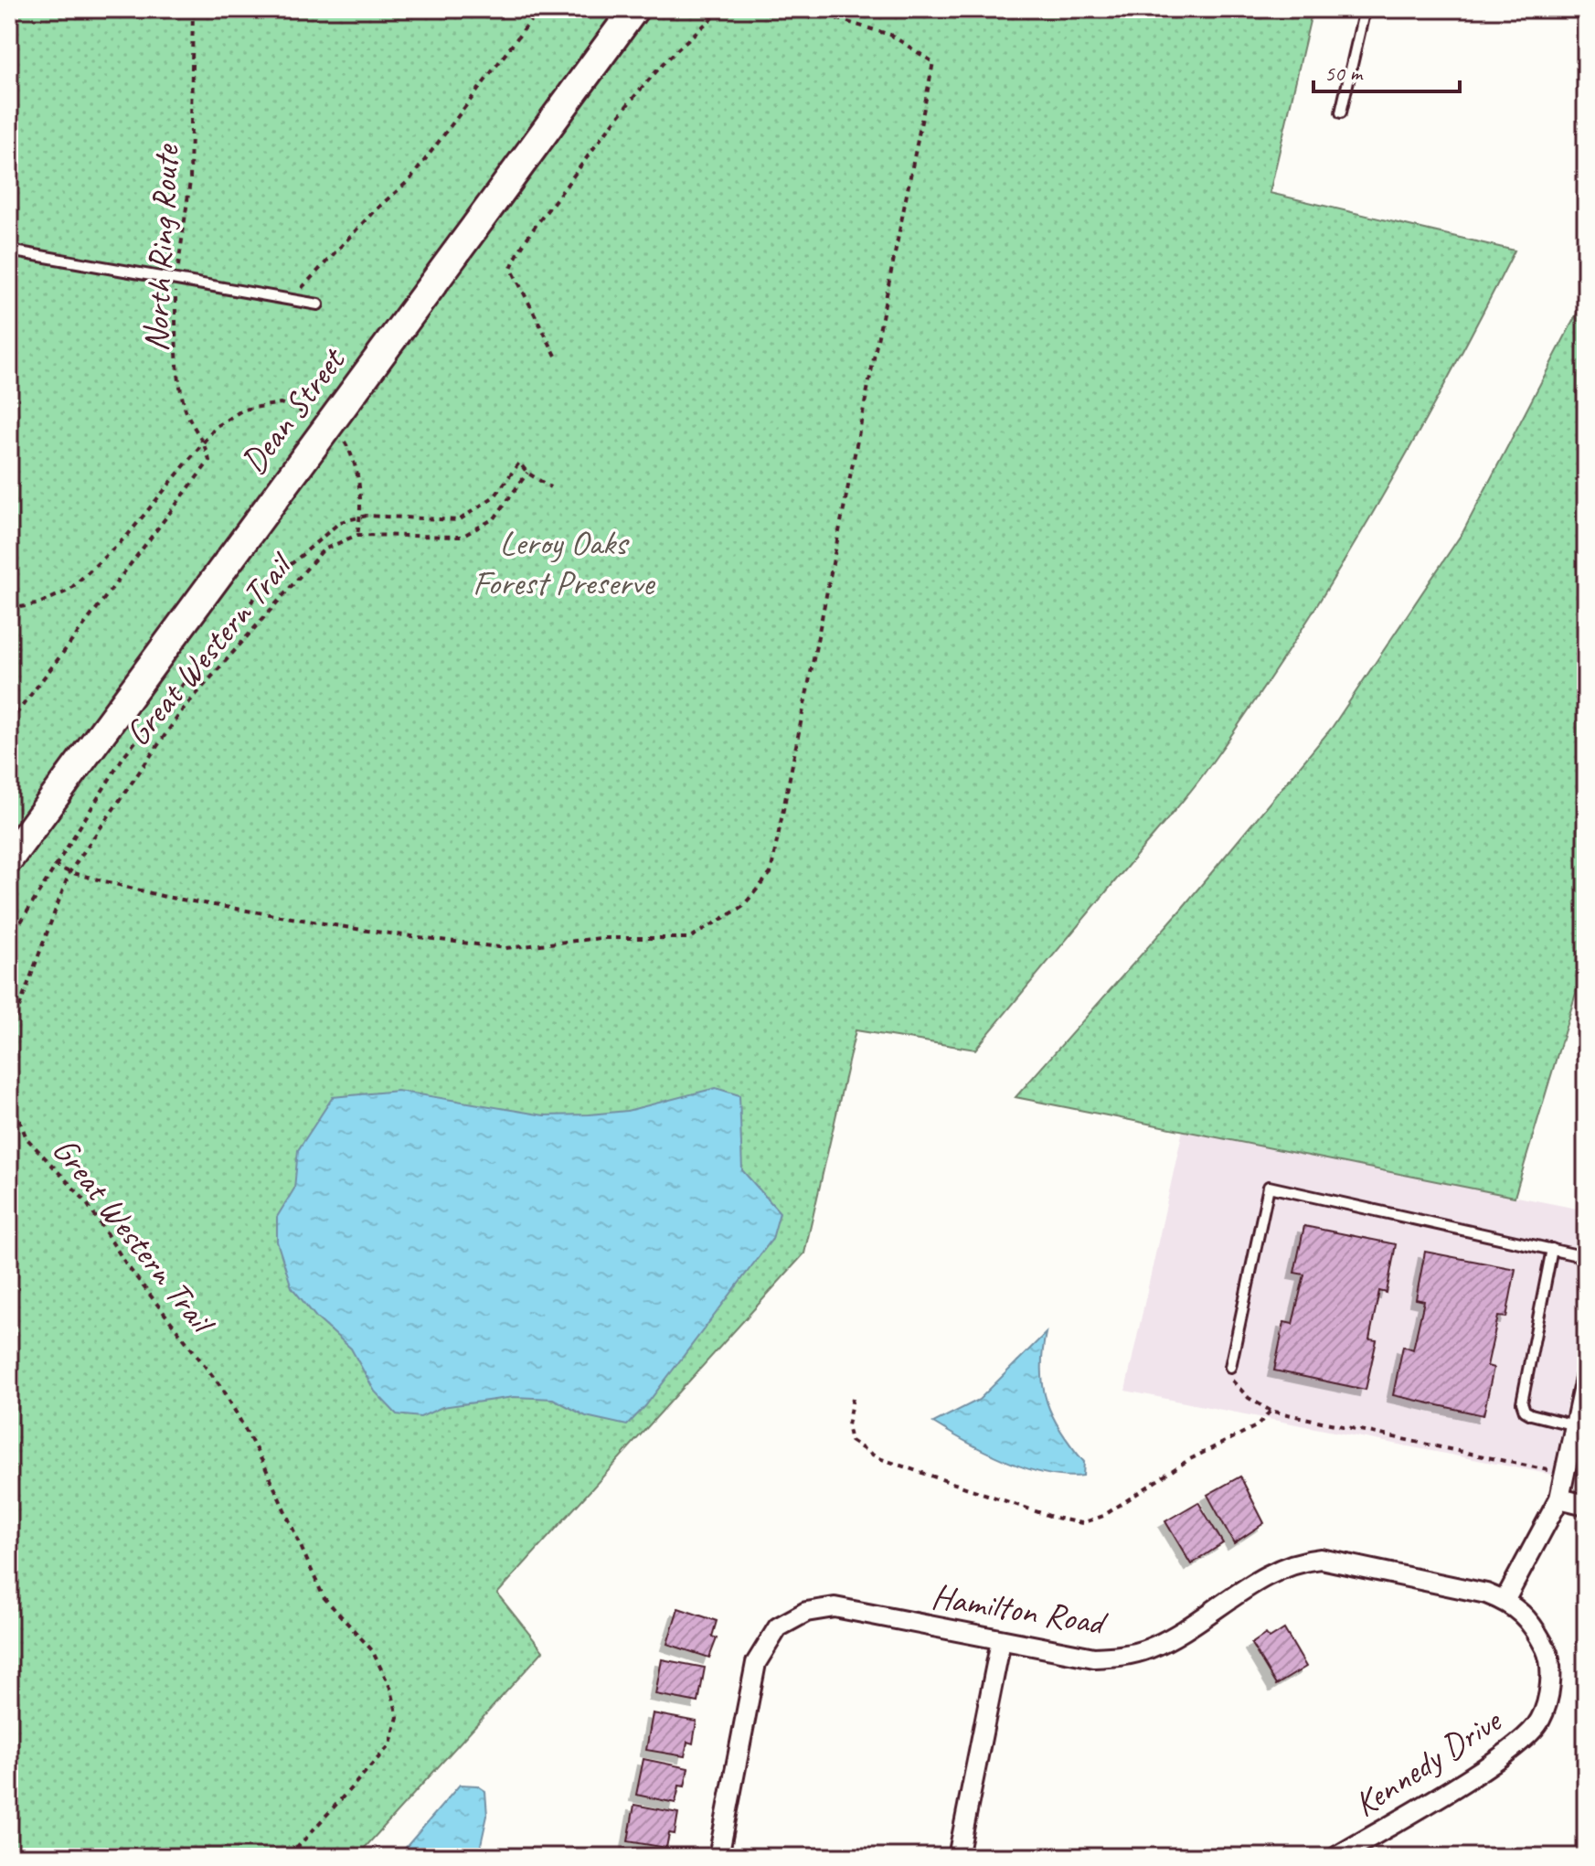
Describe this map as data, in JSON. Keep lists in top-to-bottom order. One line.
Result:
{"streets":{"street":["Dean Street","Hamilton Road","Kennedy Drive"],"path":["North Ring Route","Great Western Trail"]},"crossings":[["Hamilton Road","Kennedy Drive"]],"parks":["Leroy Oaks Forest Preserve"],"scale_bar":"50 m"}
